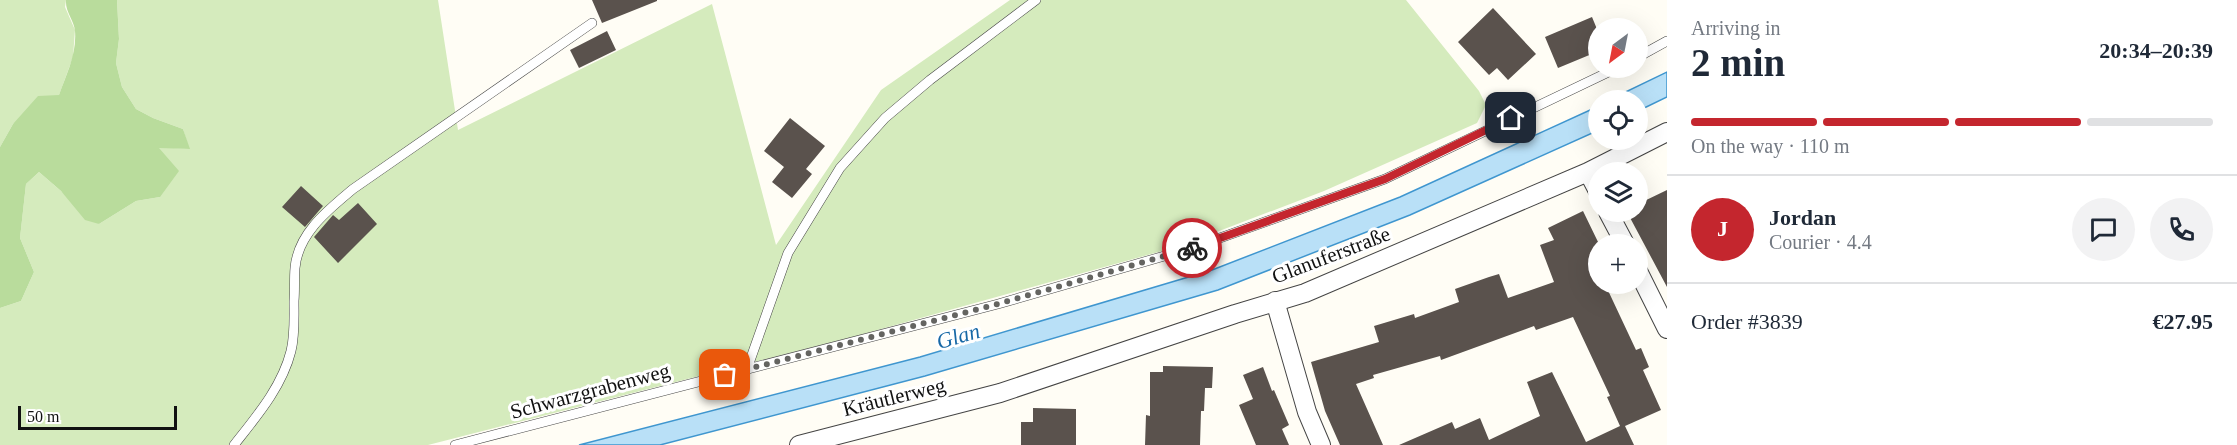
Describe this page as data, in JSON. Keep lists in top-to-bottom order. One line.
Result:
{"streets":{"street":["Glanuferstraße","Kräutlerweg"],"lane":["Schwarzgrabenweg"]},"crossings":[["Glanuferstraße","Kräutlerweg"]],"water":["Glan"],"scale_bar":"50 m","north":"bottom left","page":{"heading":["2 min","Arriving in","20:34–20:39"],"panel":["Jordan","Courier · 4.4","Order #3839","€27.95"],"map_buttons":"+","bar":"On the way · 110 m","round":"J","scale":"50 m"}}
